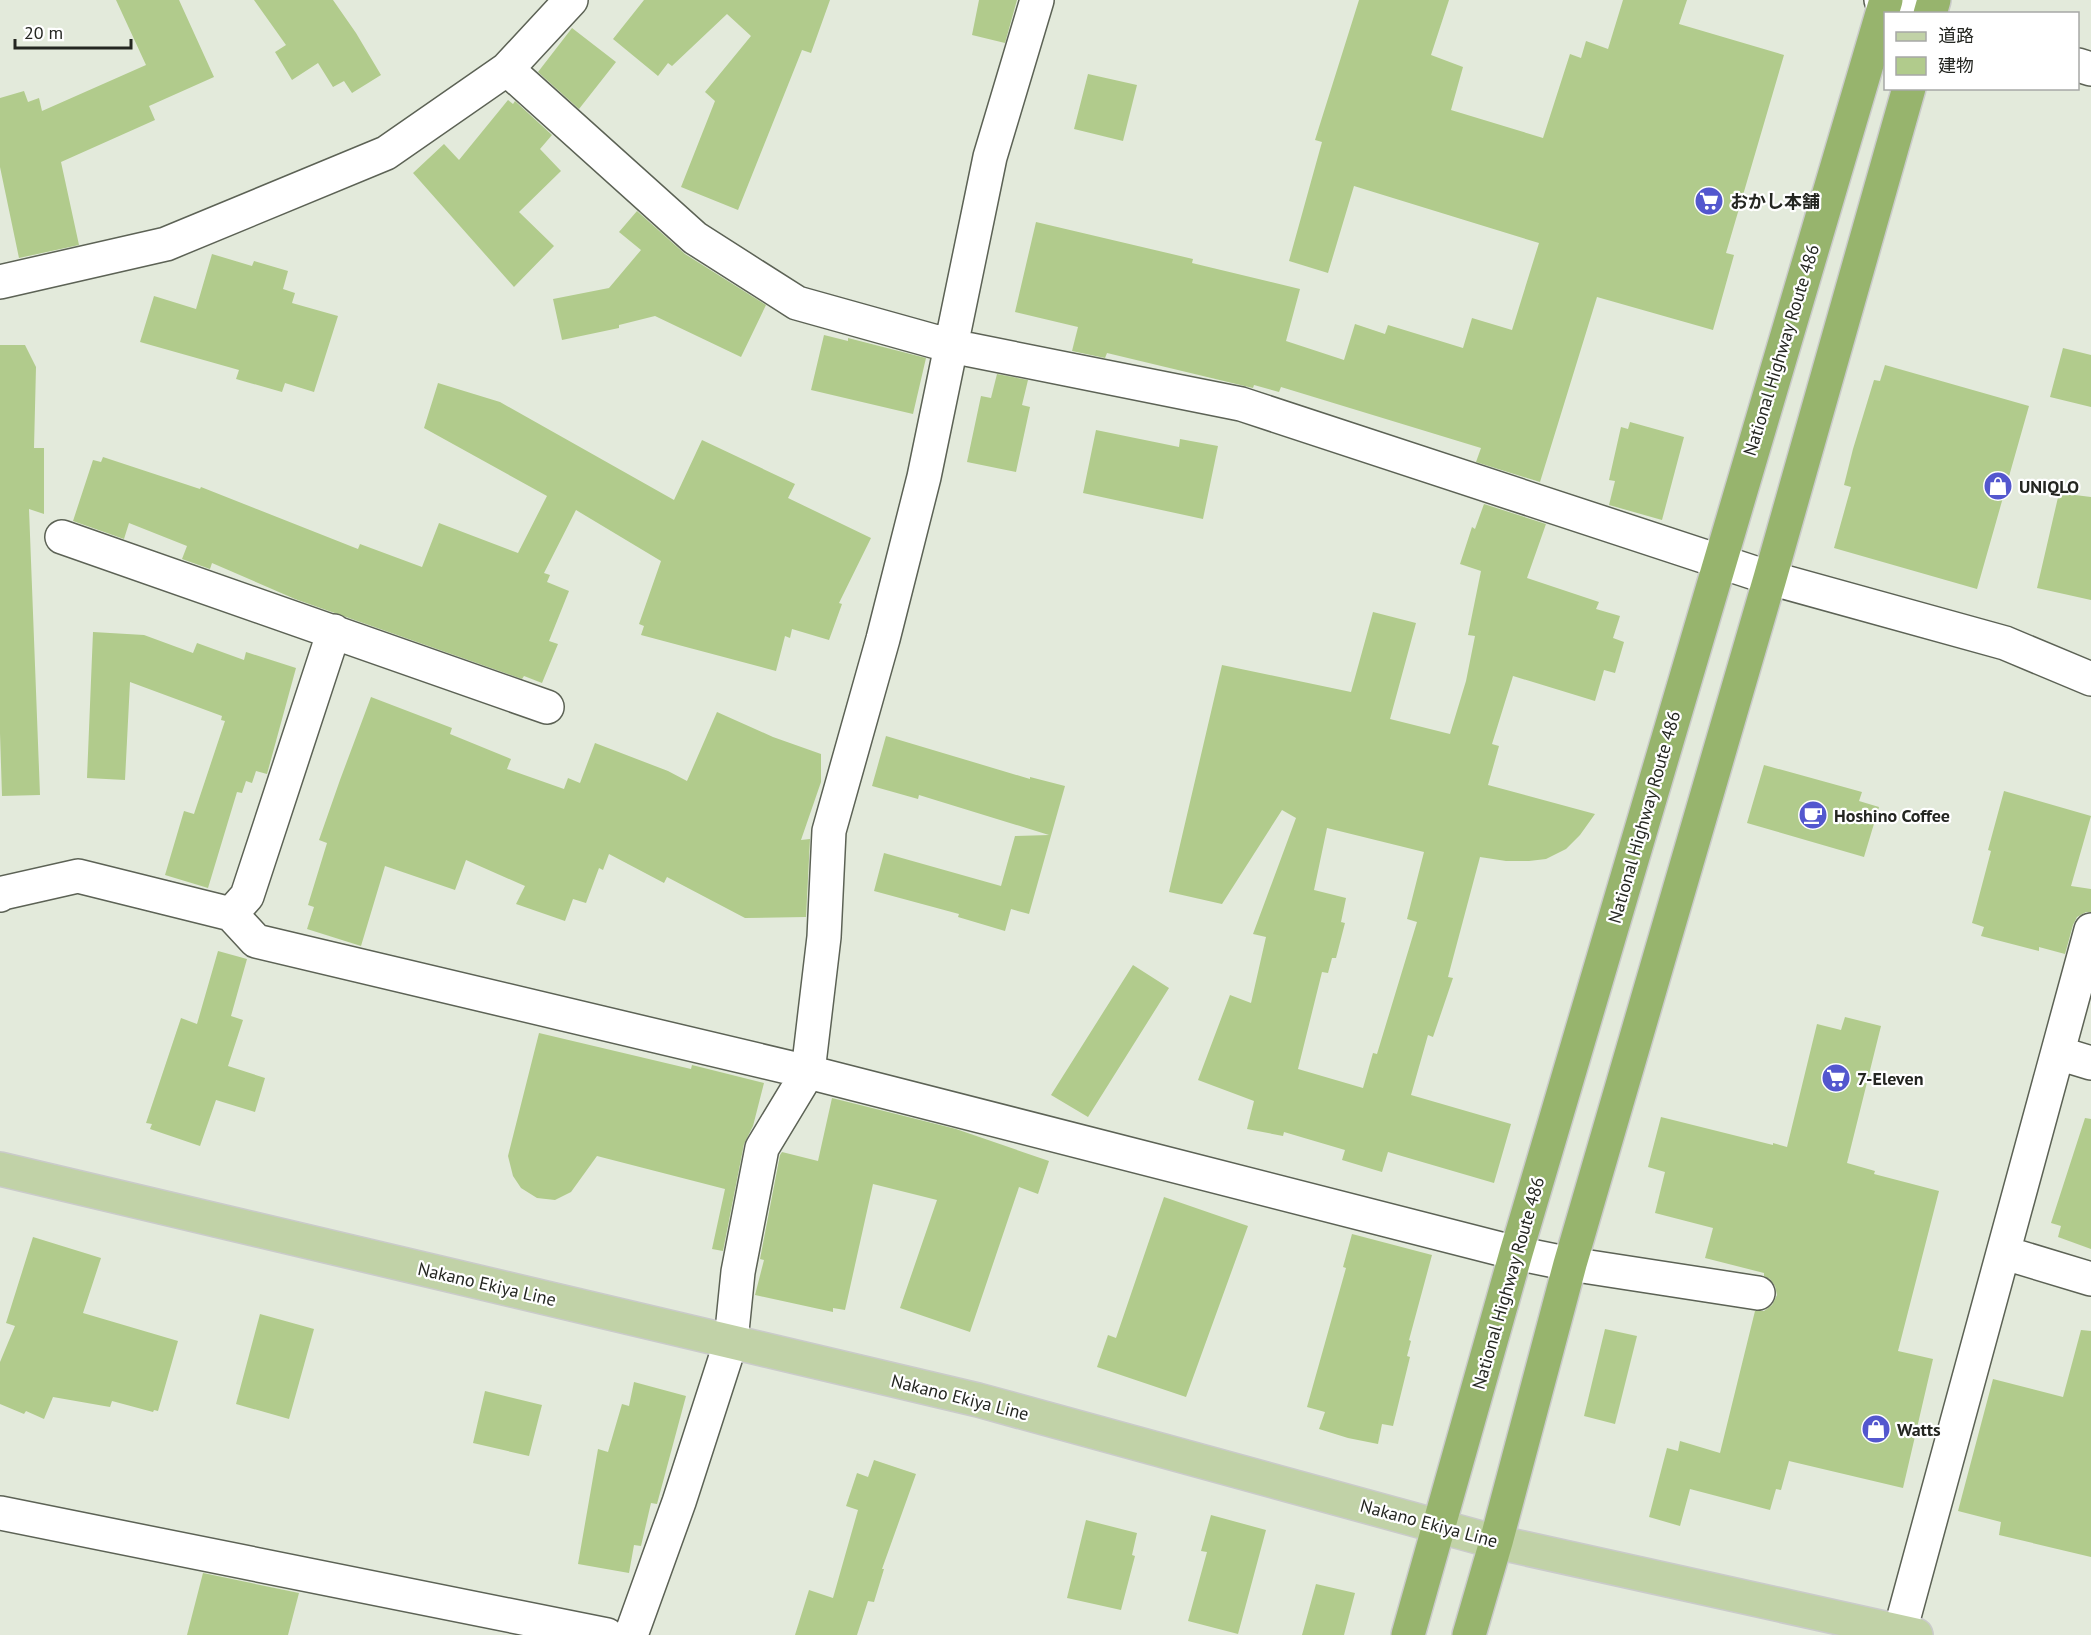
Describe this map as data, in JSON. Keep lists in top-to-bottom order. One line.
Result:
{"streets":{"highway":["National Highway Route 486"],"main road":["Nakano Ekiya Line"]},"crossings":[["National Highway Route 486","Nakano Ekiya Line"]],"places":{"supermarket":["おかし本舗","7-Eleven"],"shop":["UNIQLO","Watts"],"cafe":["Hoshino Coffee"]},"legend":["道路","建物"],"scale_bar":"20 m"}
